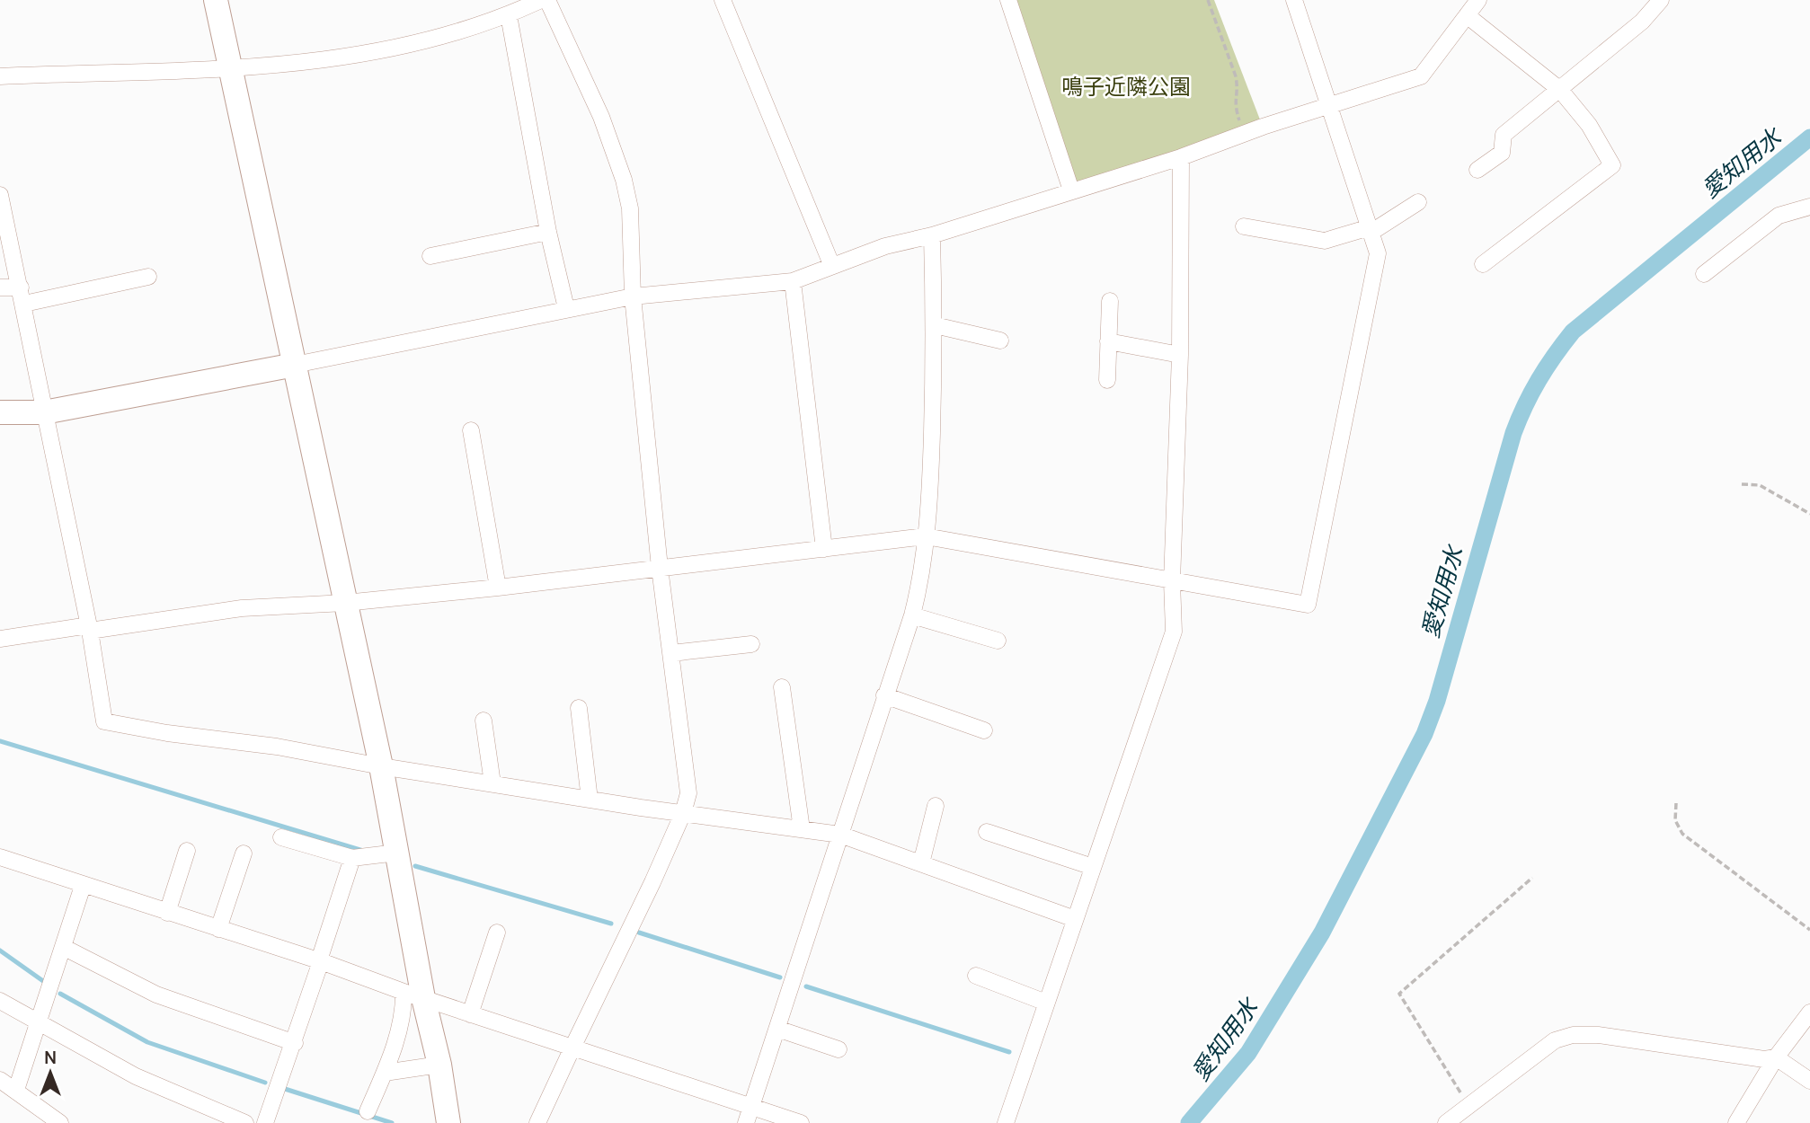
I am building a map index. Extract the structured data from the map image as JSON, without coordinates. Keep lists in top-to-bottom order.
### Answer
{
  "water": ["愛知用水"],
  "parks": ["鳴子近隣公園"],
  "north": "top"
}
